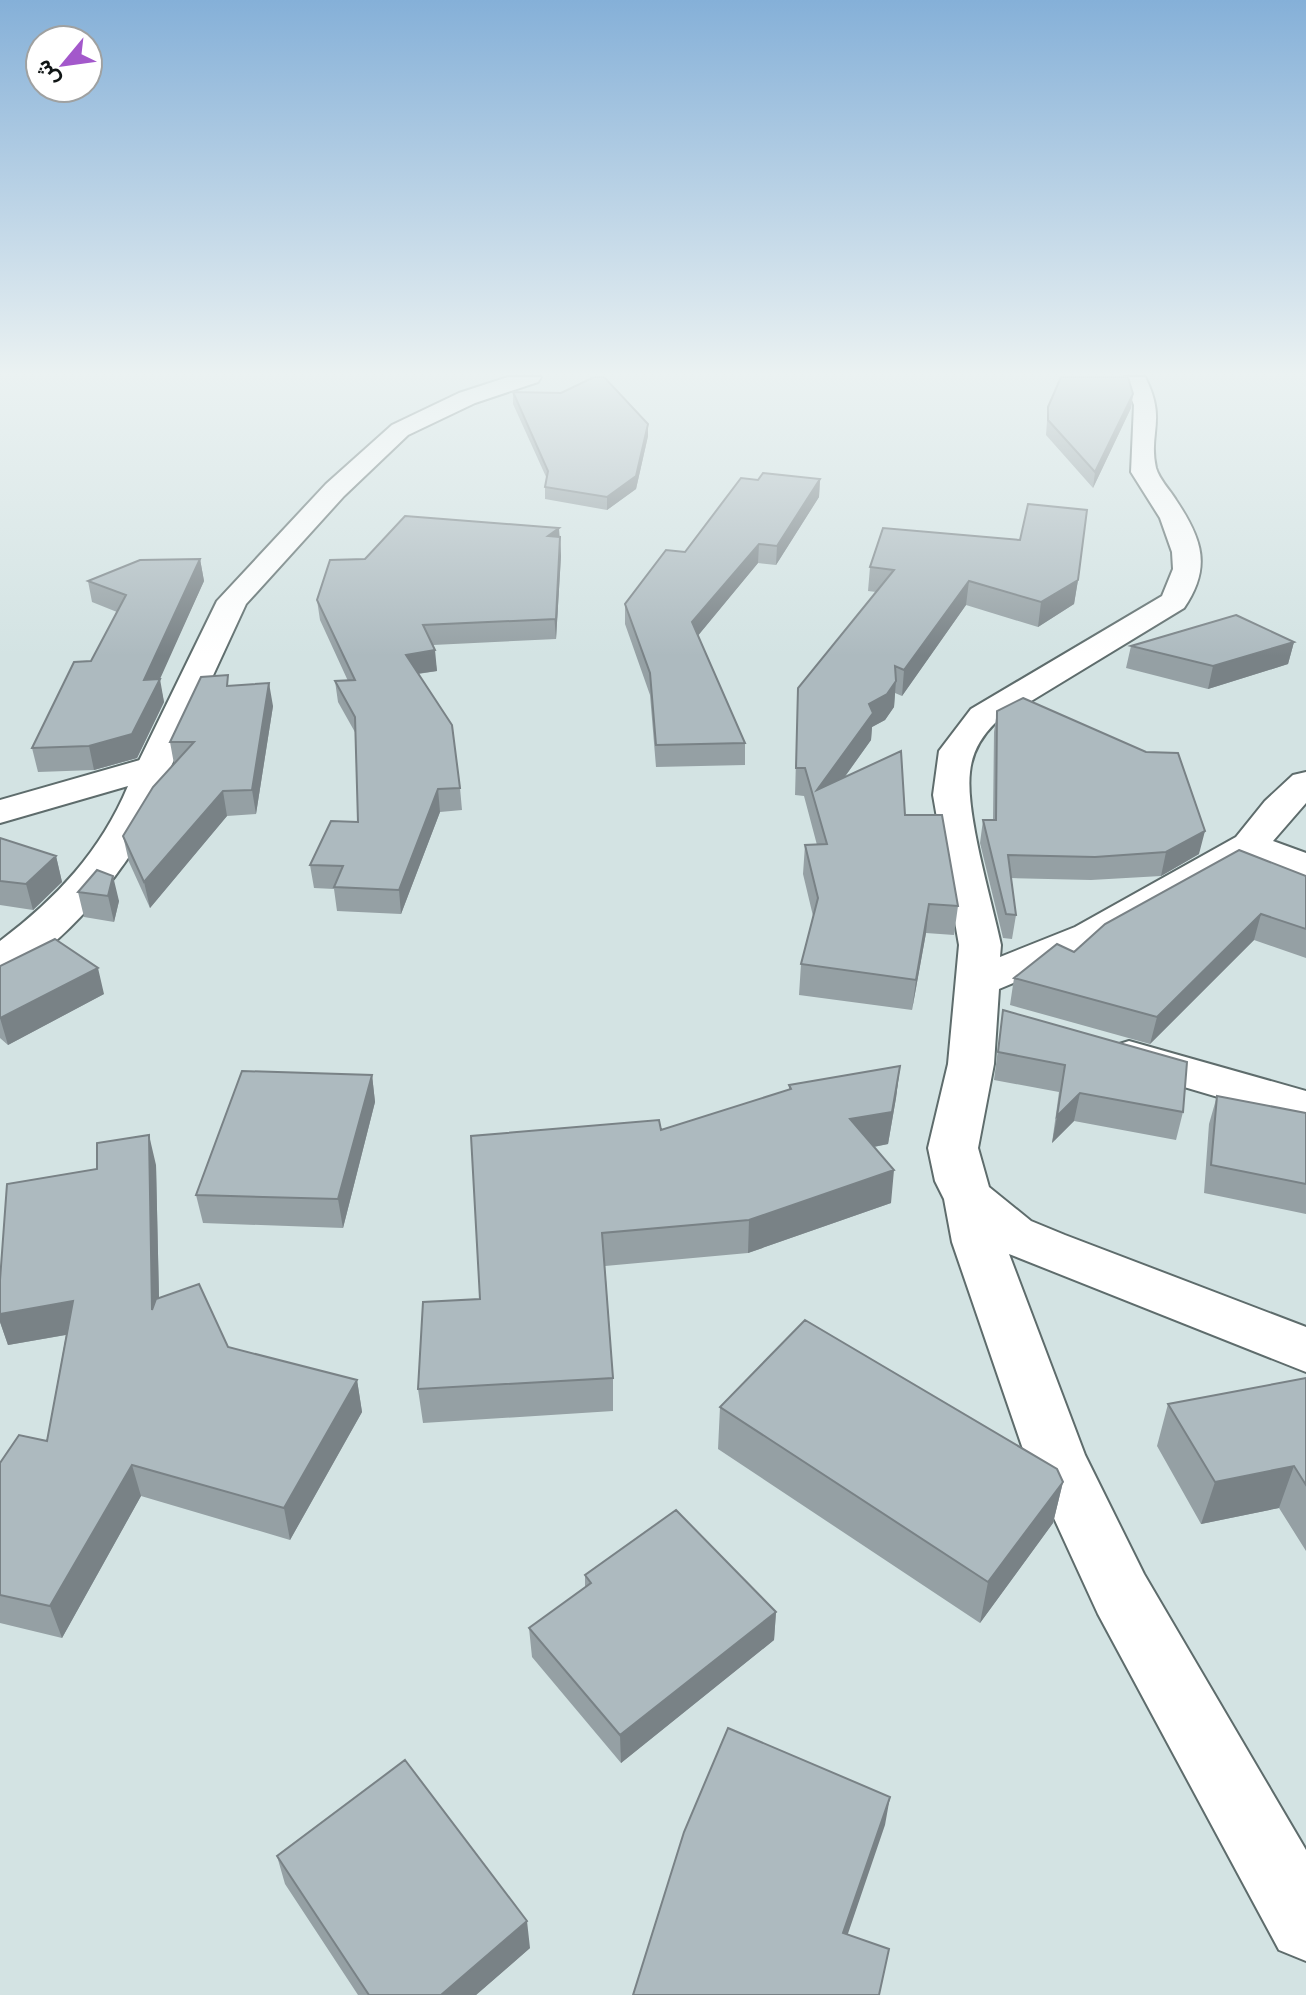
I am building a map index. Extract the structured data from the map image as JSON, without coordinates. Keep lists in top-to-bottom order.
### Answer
{
  "north": "bottom left"
}
